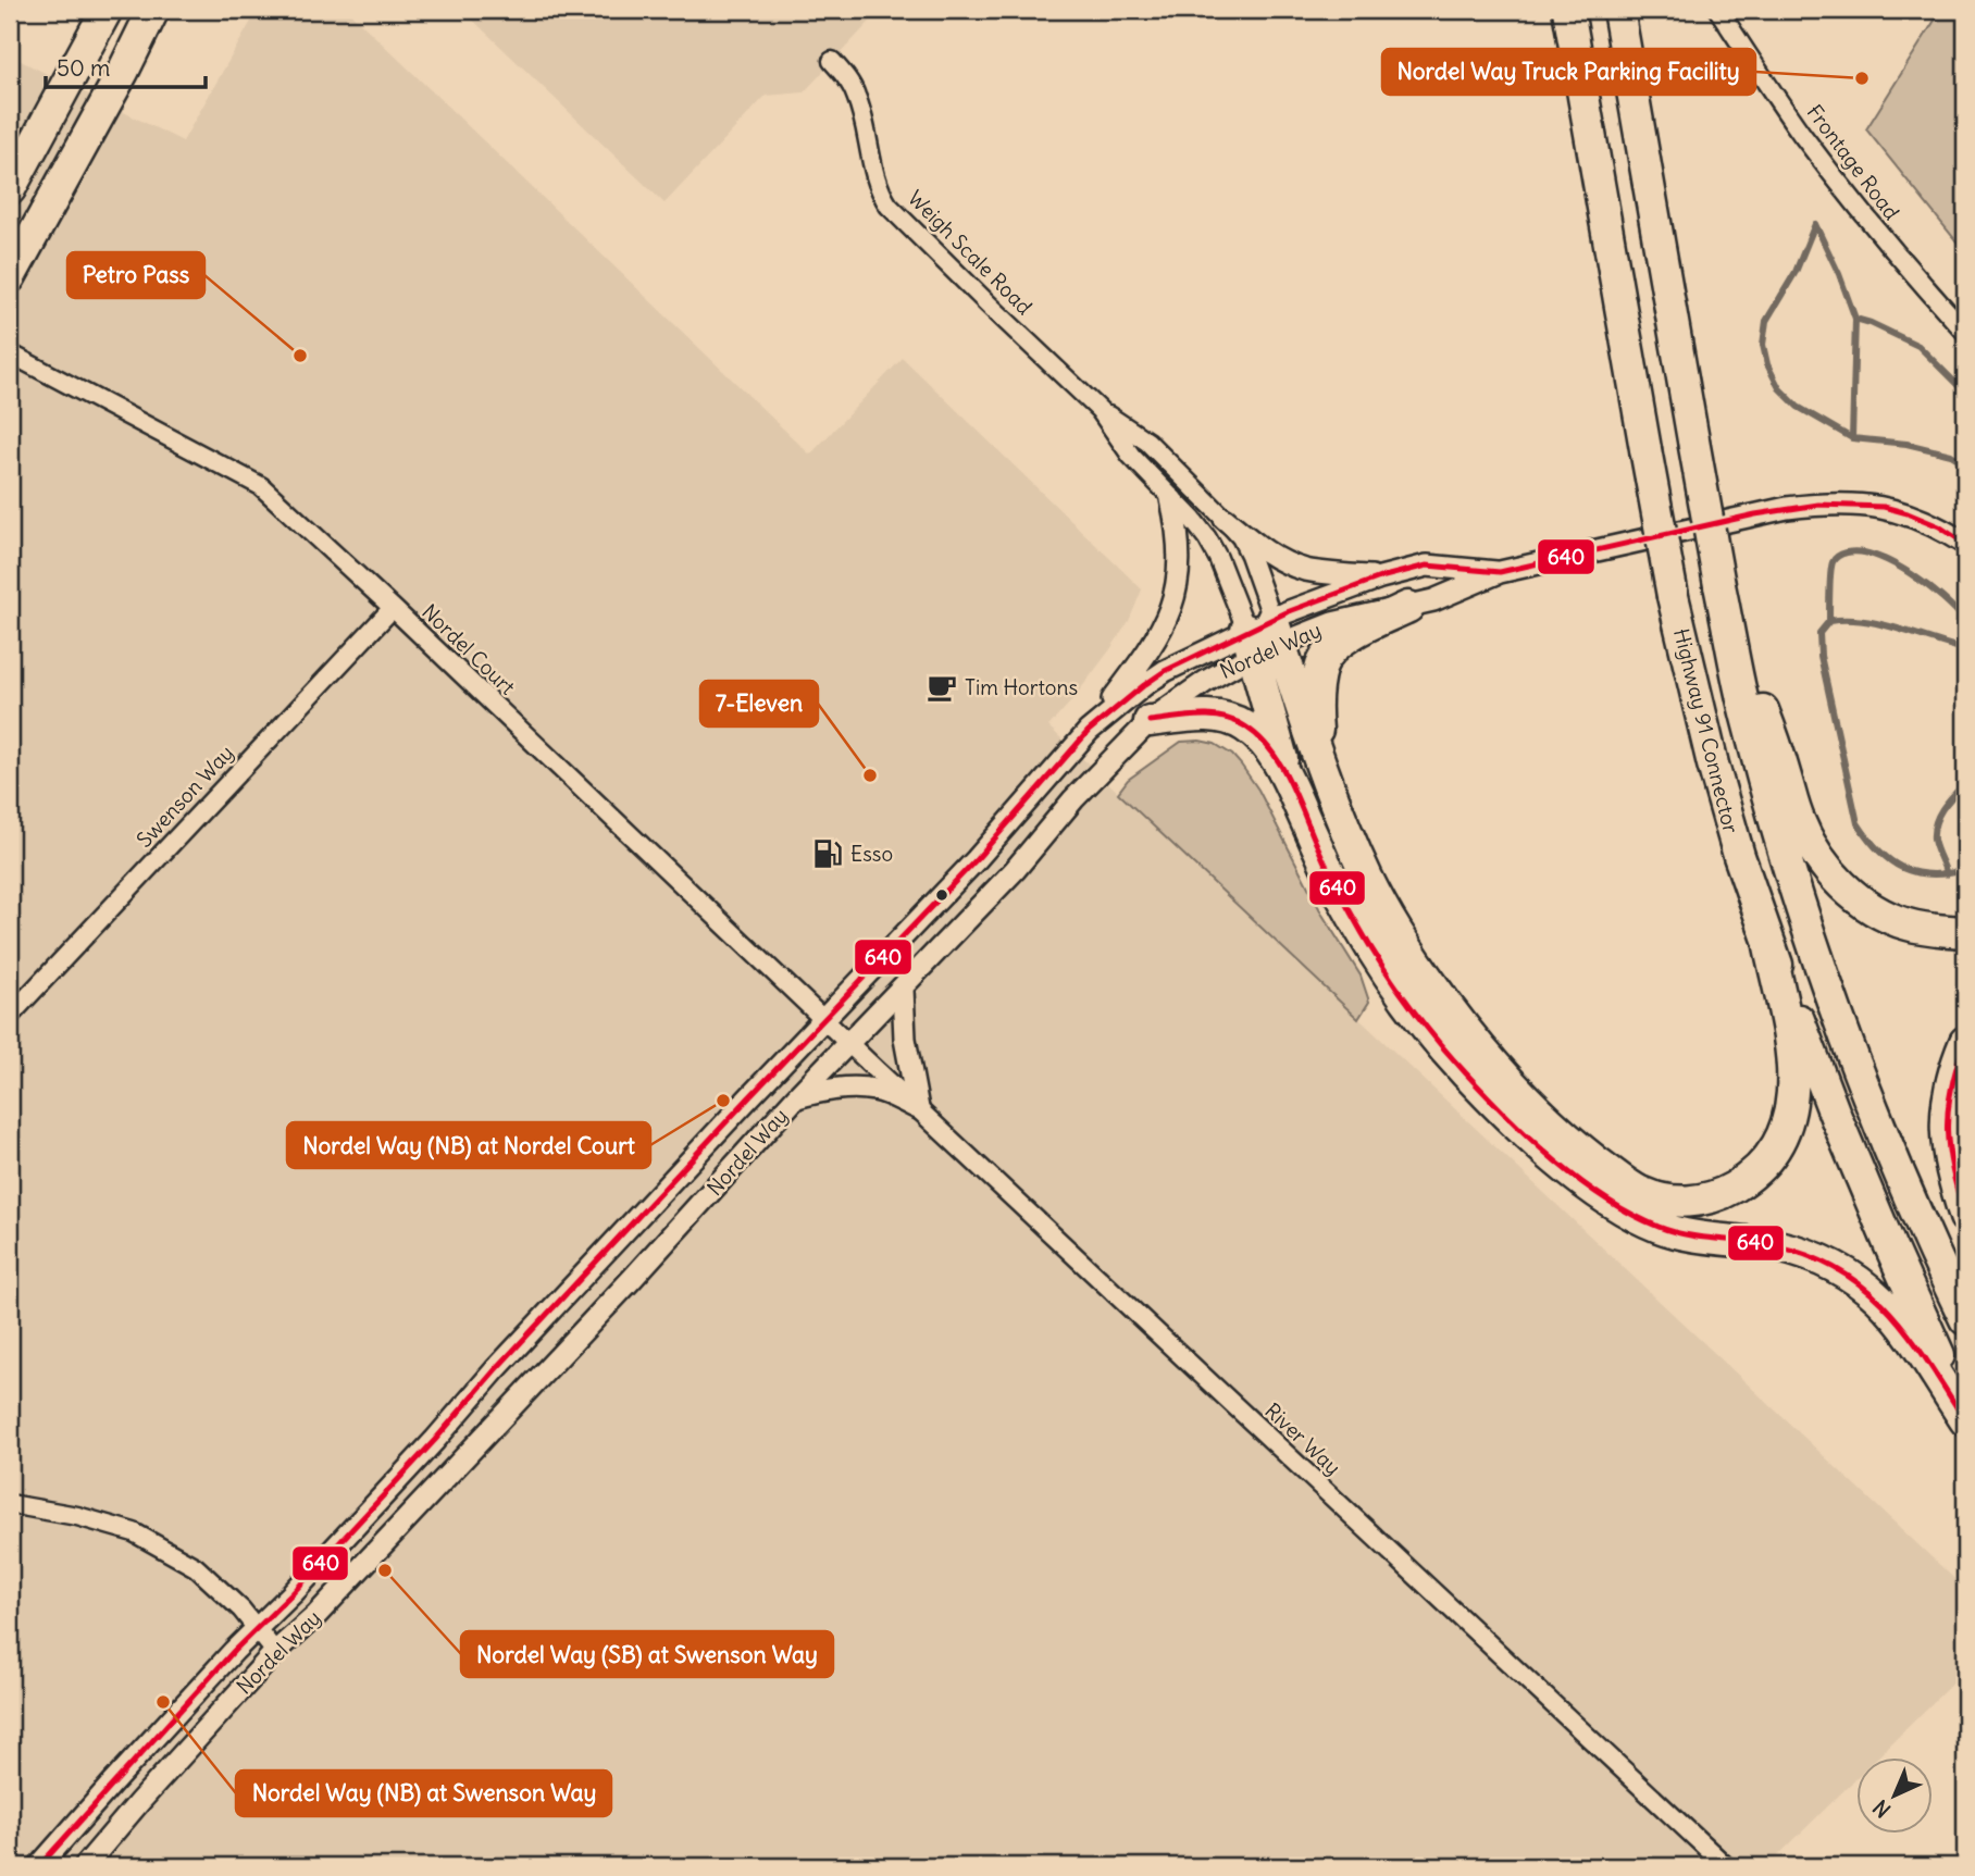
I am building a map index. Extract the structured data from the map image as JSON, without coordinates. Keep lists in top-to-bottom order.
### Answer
{
  "streets": {
    "highway": ["Highway 91 Connector"],
    "street": [
      "Frontage Road",
      "Weigh Scale Road",
      "Nordel Court",
      "Nordel Way",
      "Swenson Way",
      "River Way"
    ]
  },
  "crossings": [
    ["Weigh Scale Road", "Nordel Way"],
    ["Nordel Court", "Nordel Way"],
    ["Nordel Court", "Swenson Way"],
    ["Nordel Court", "River Way"],
    ["Nordel Way", "River Way"]
  ],
  "places": {
    "other": [
      "Nordel Way Truck Parking Facility",
      "Petro Pass",
      "7-Eleven",
      "Nordel Way (NB) at Nordel Court",
      "Nordel Way (SB) at Swenson Way",
      "Nordel Way (NB) at Swenson Way"
    ],
    "cafe": ["Tim Hortons"],
    "fuel station": ["Esso"]
  },
  "lines": ["transit line 640"],
  "scale_bar": "50 m",
  "north": "bottom left"
}
